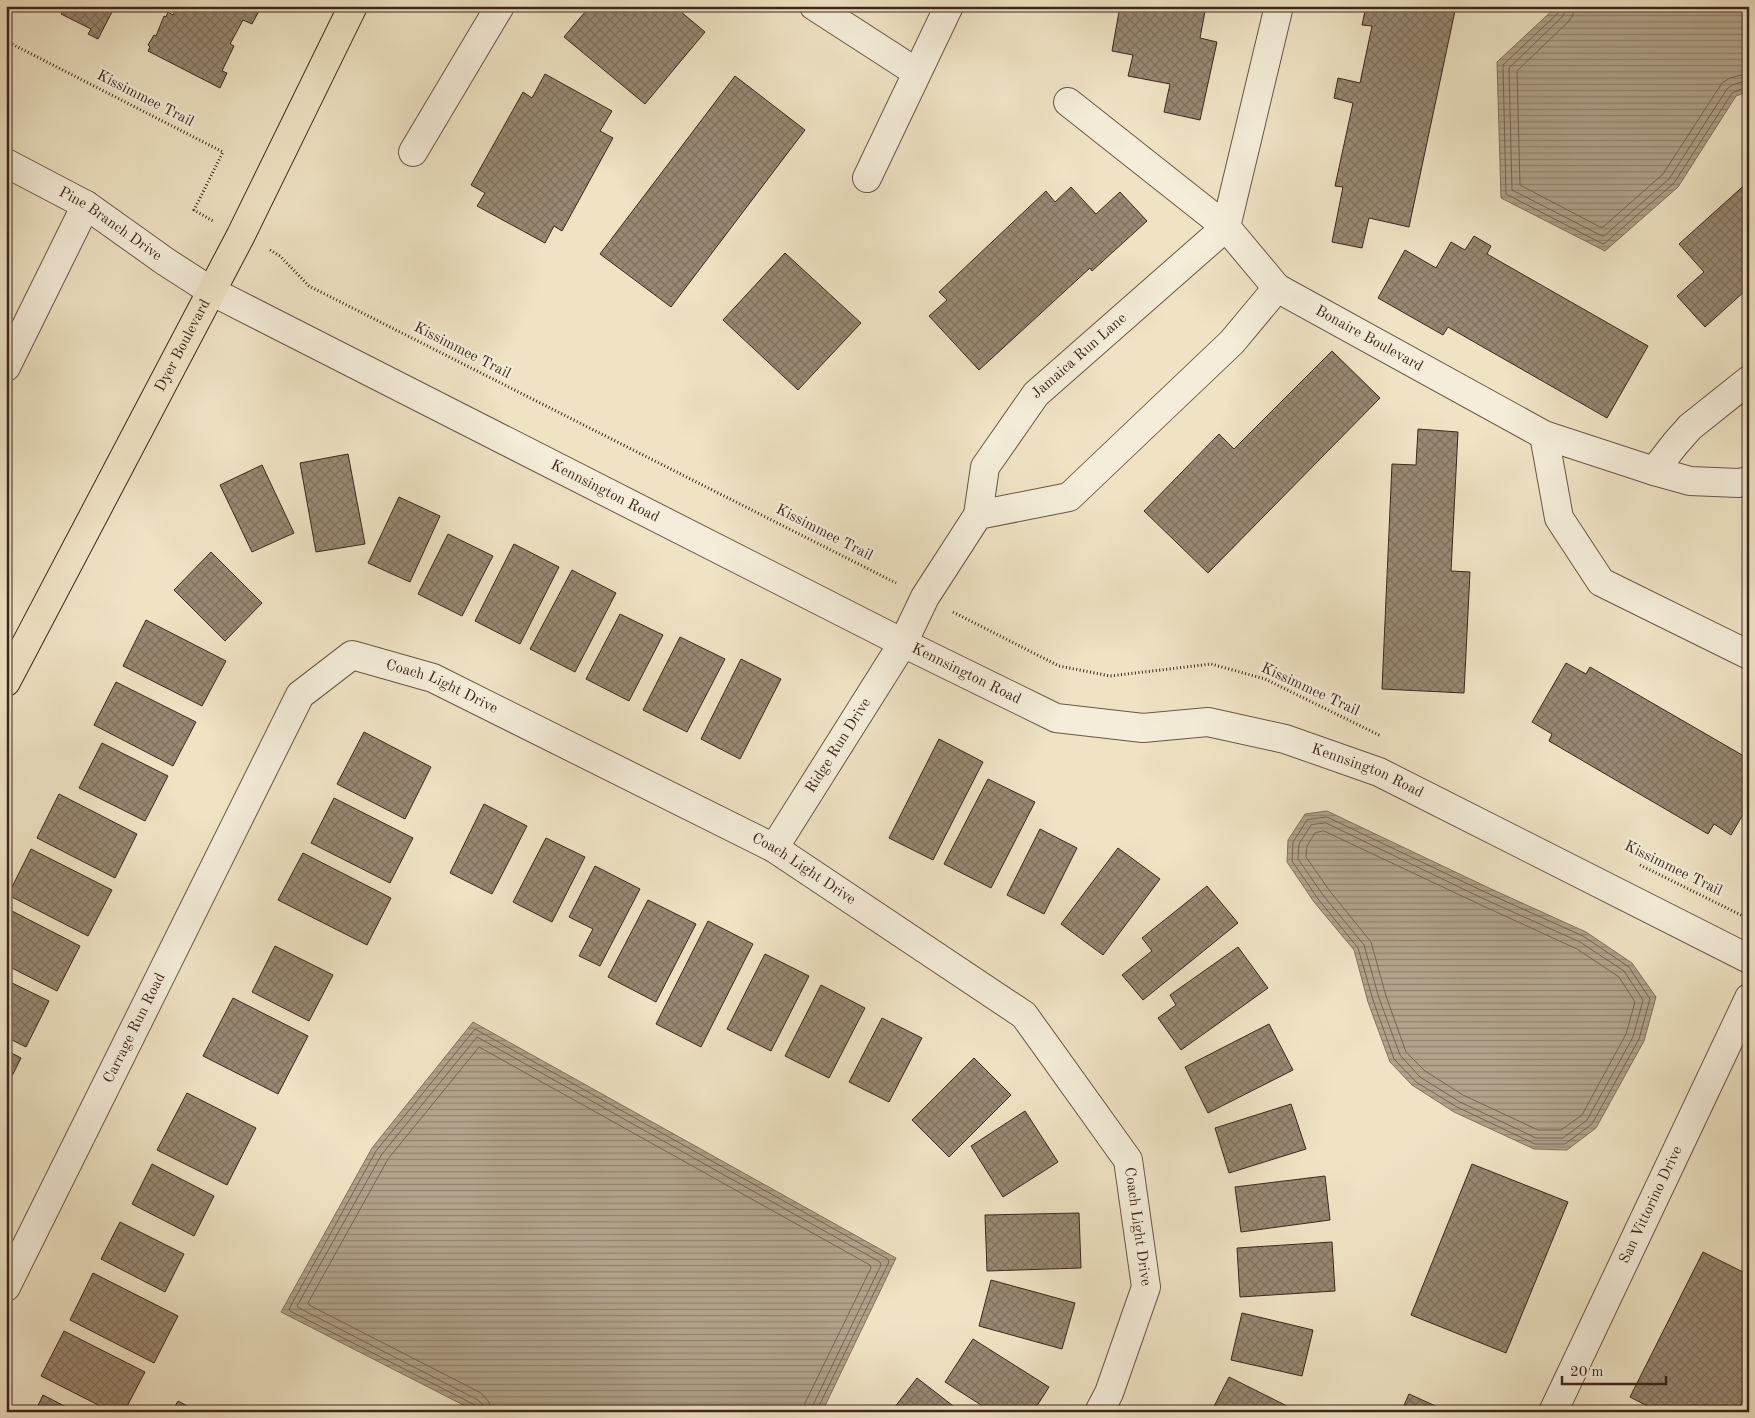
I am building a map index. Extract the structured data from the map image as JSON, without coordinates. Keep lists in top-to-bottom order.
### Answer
{
  "streets": {
    "main road": ["Dyer Boulevard"],
    "street": [
      "Pine Branch Drive",
      "Bonaire Boulevard",
      "Jamaica Run Lane",
      "Kennsington Road",
      "Coach Light Drive",
      "Ridge Run Drive",
      "Carrage Run Road",
      "San Vittorino Drive"
    ],
    "path": ["Kissimmee Trail"]
  },
  "crossings": [
    ["Kissimmee Trail", "Dyer Boulevard"],
    ["Kissimmee Trail", "Jamaica Run Lane"],
    ["Pine Branch Drive", "Dyer Boulevard"],
    ["Pine Branch Drive", "Kennsington Road"],
    ["Bonaire Boulevard", "Jamaica Run Lane"],
    ["Dyer Boulevard", "Kennsington Road"],
    ["Jamaica Run Lane", "Kennsington Road"],
    ["Jamaica Run Lane", "Ridge Run Drive"],
    ["Kennsington Road", "Ridge Run Drive"],
    ["Coach Light Drive", "Ridge Run Drive"],
    ["Coach Light Drive", "Carrage Run Road"]
  ],
  "scale_bar": "20 m"
}
